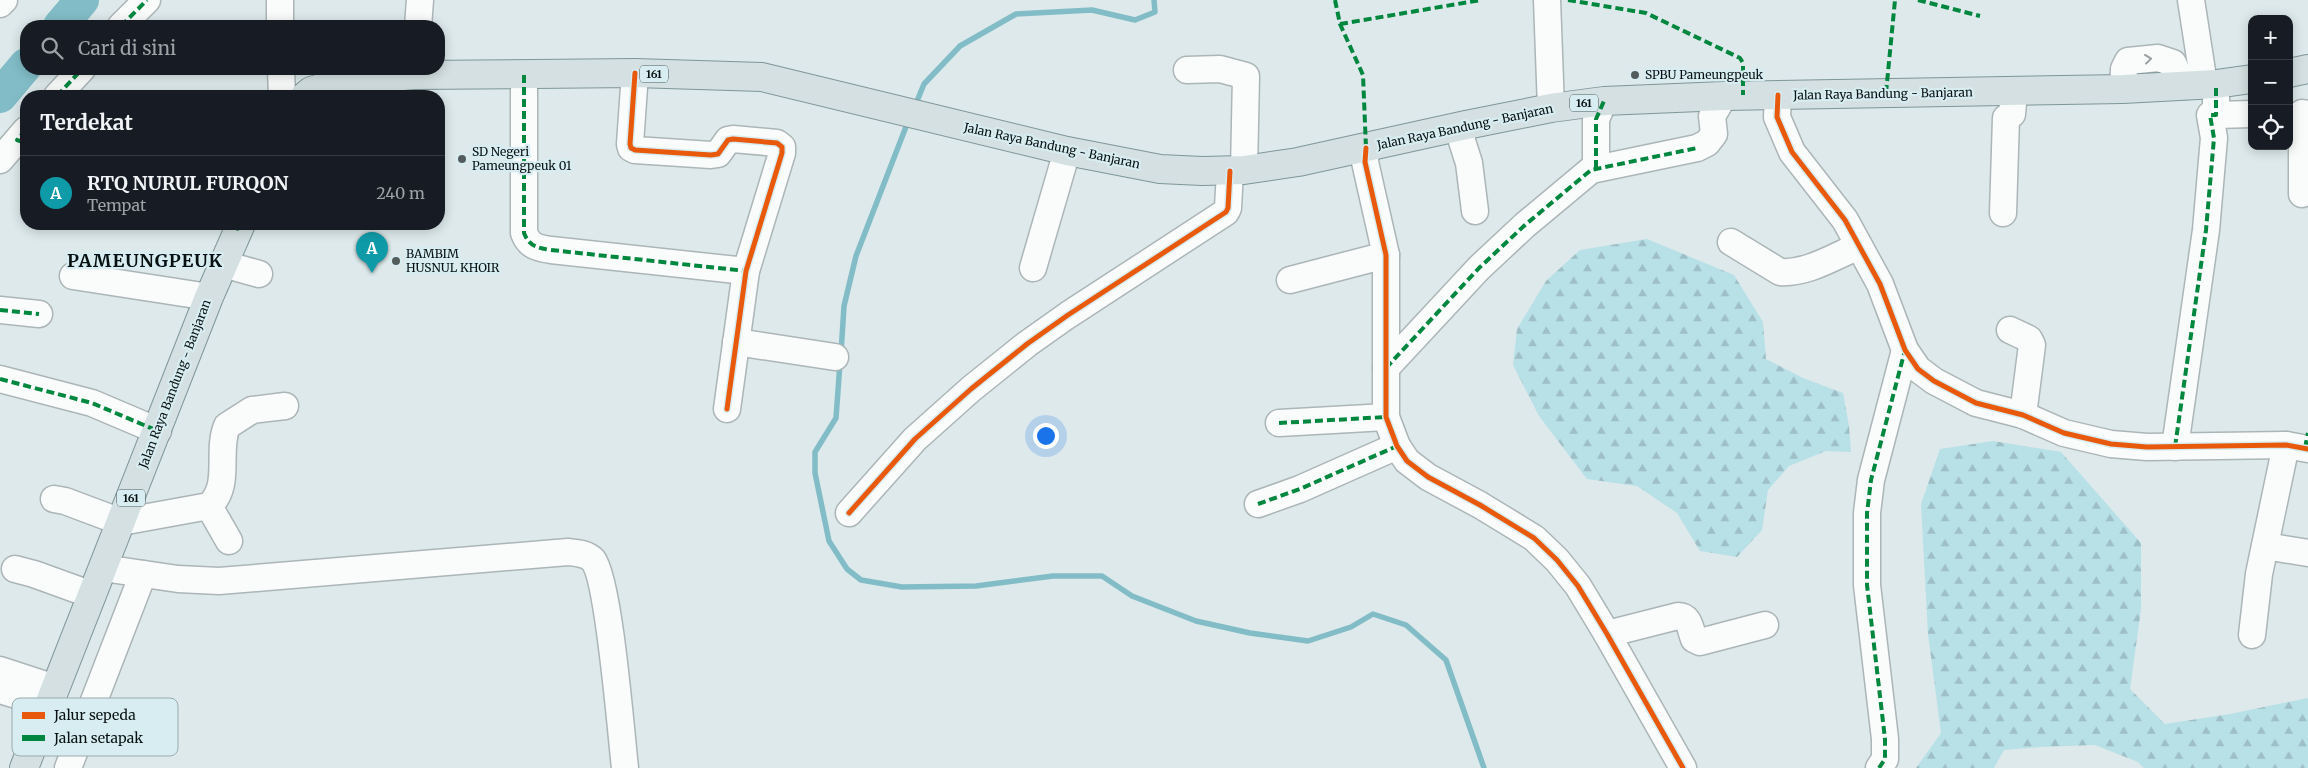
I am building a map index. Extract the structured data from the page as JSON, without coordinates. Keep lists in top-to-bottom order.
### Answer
{
  "streets": {
    "main road": ["161", "Jalan Raya Bandung - Banjaran"]
  },
  "districts": ["PAMEUNGPEUK"],
  "places": ["SPBU Pameungpeuk", "SD Negeri Pameungpeuk 01", "BAMBIM HUSNUL KHOIR"],
  "legend": ["Jalur sepeda", "Jalan setapak"],
  "page": {
    "map_buttons": ["+", "−"],
    "search": "Cari di sini",
    "heading": "Terdekat",
    "list": [
      {
        "mark": "A",
        "name": "RTQ NURUL FURQON",
        "note": "Tempat",
        "value": "240 m"
      }
    ],
    "pins": "A"
  }
}
